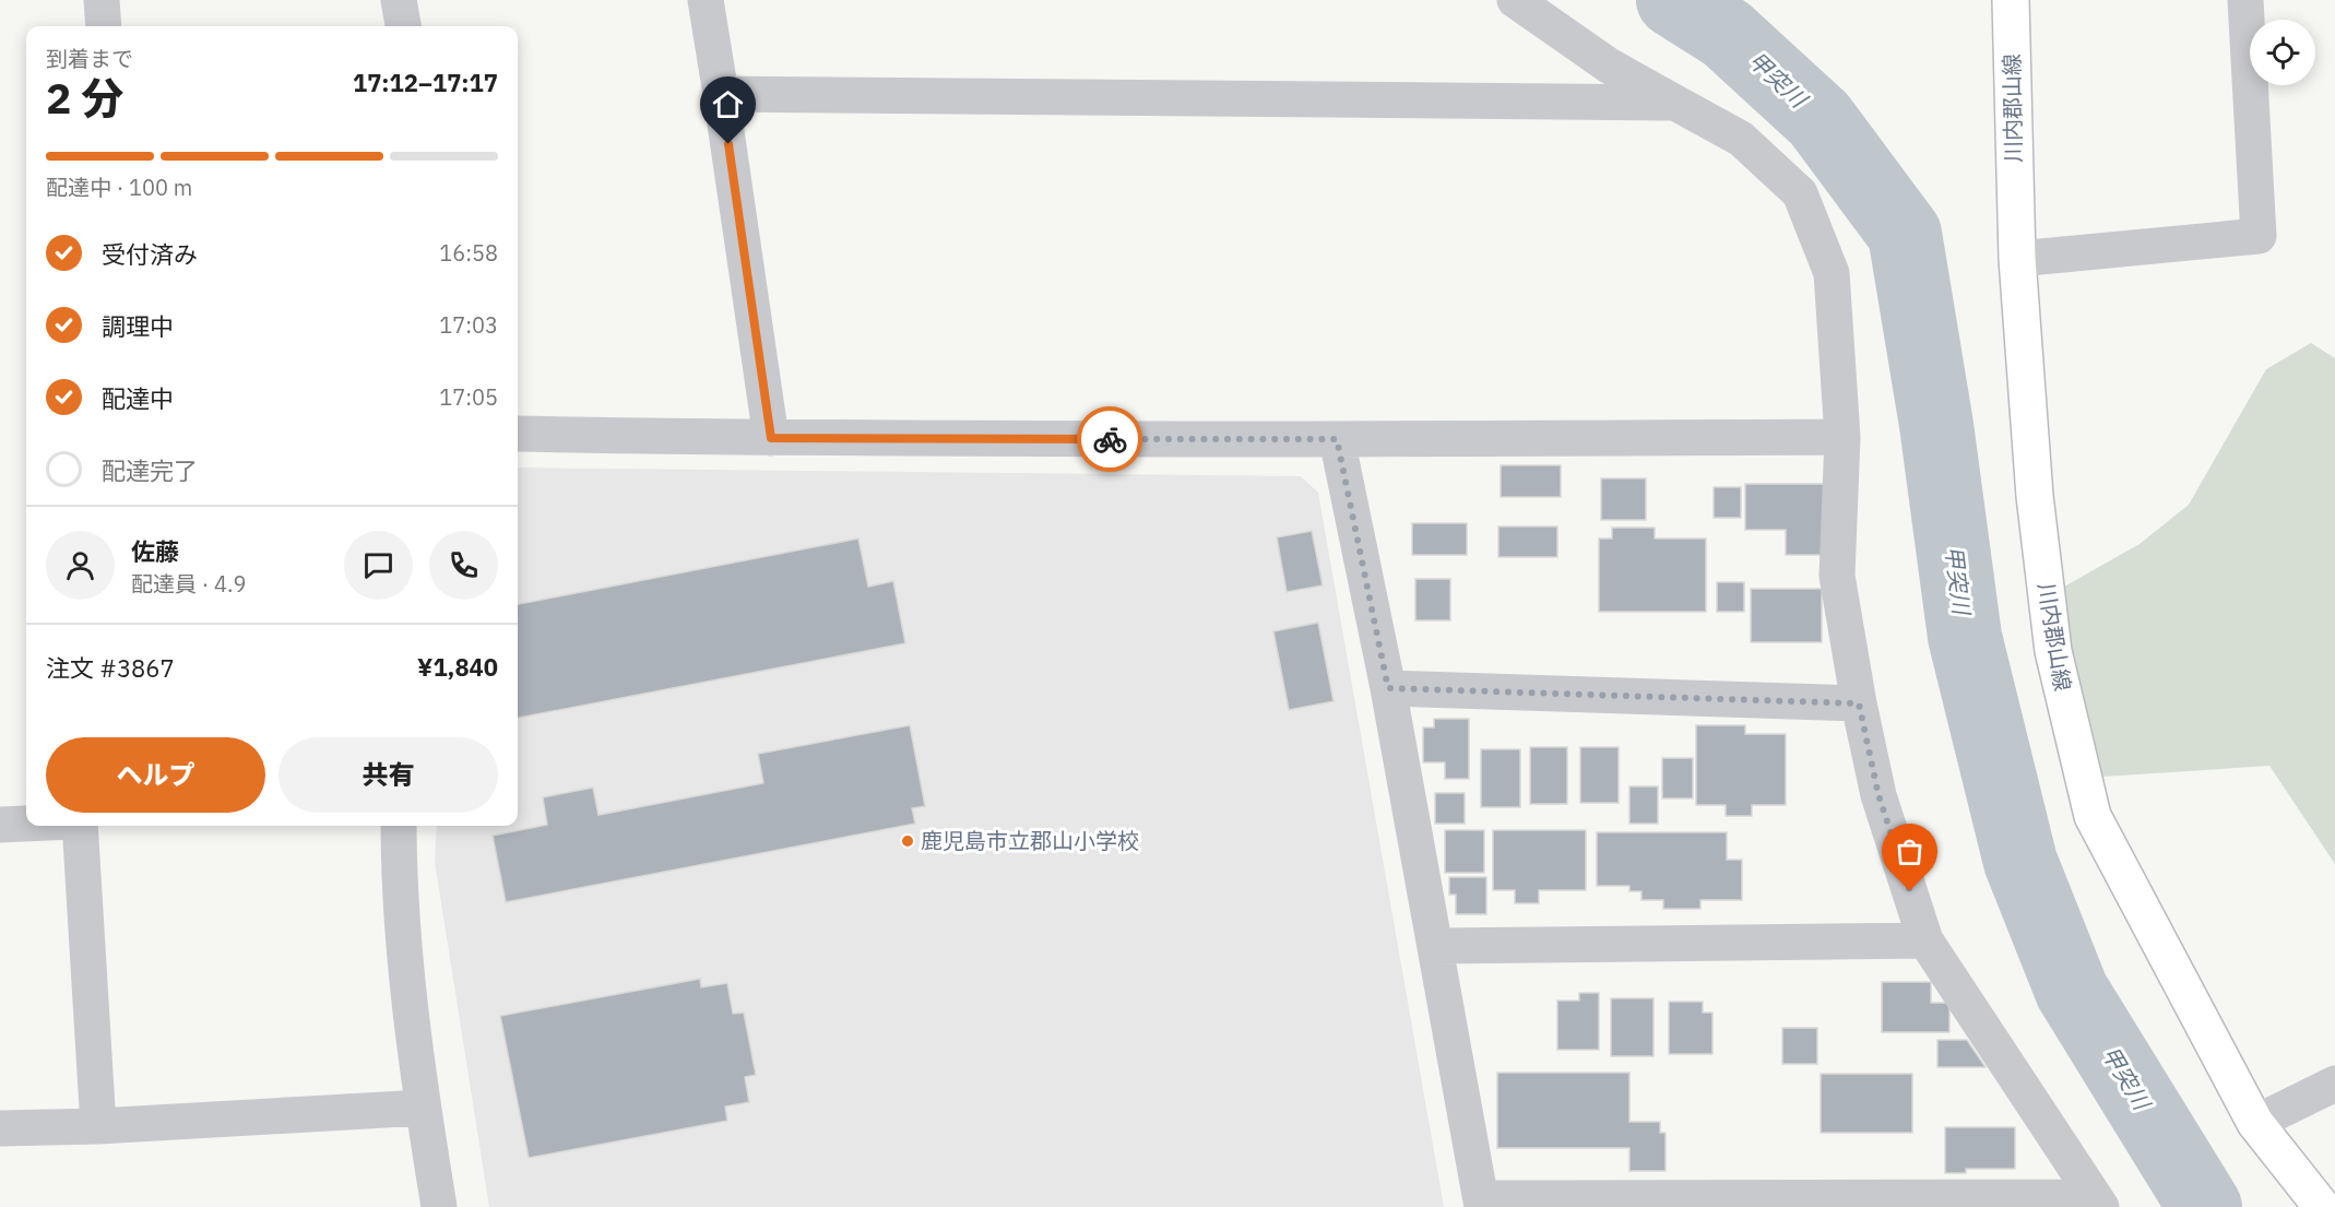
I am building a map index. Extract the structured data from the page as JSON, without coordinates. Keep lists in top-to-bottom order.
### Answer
{
  "streets": {
    "main road": ["川内郡山線"]
  },
  "water": ["甲突川"],
  "places": ["鹿児島市立郡山小学校"],
  "page": {
    "heading": ["2 分", "到着まで", "17:12–17:17"],
    "panel": [
      "佐藤",
      "配達員 · 4.9",
      "注文 #3867",
      "¥1,840"
    ],
    "bar": "配達中 · 100 m",
    "list": [
      ["受付済み", "16:58"],
      ["調理中", "17:03"],
      ["配達中", "17:05"],
      "配達完了"
    ],
    "buttons": ["ヘルプ", "共有"]
  }
}
